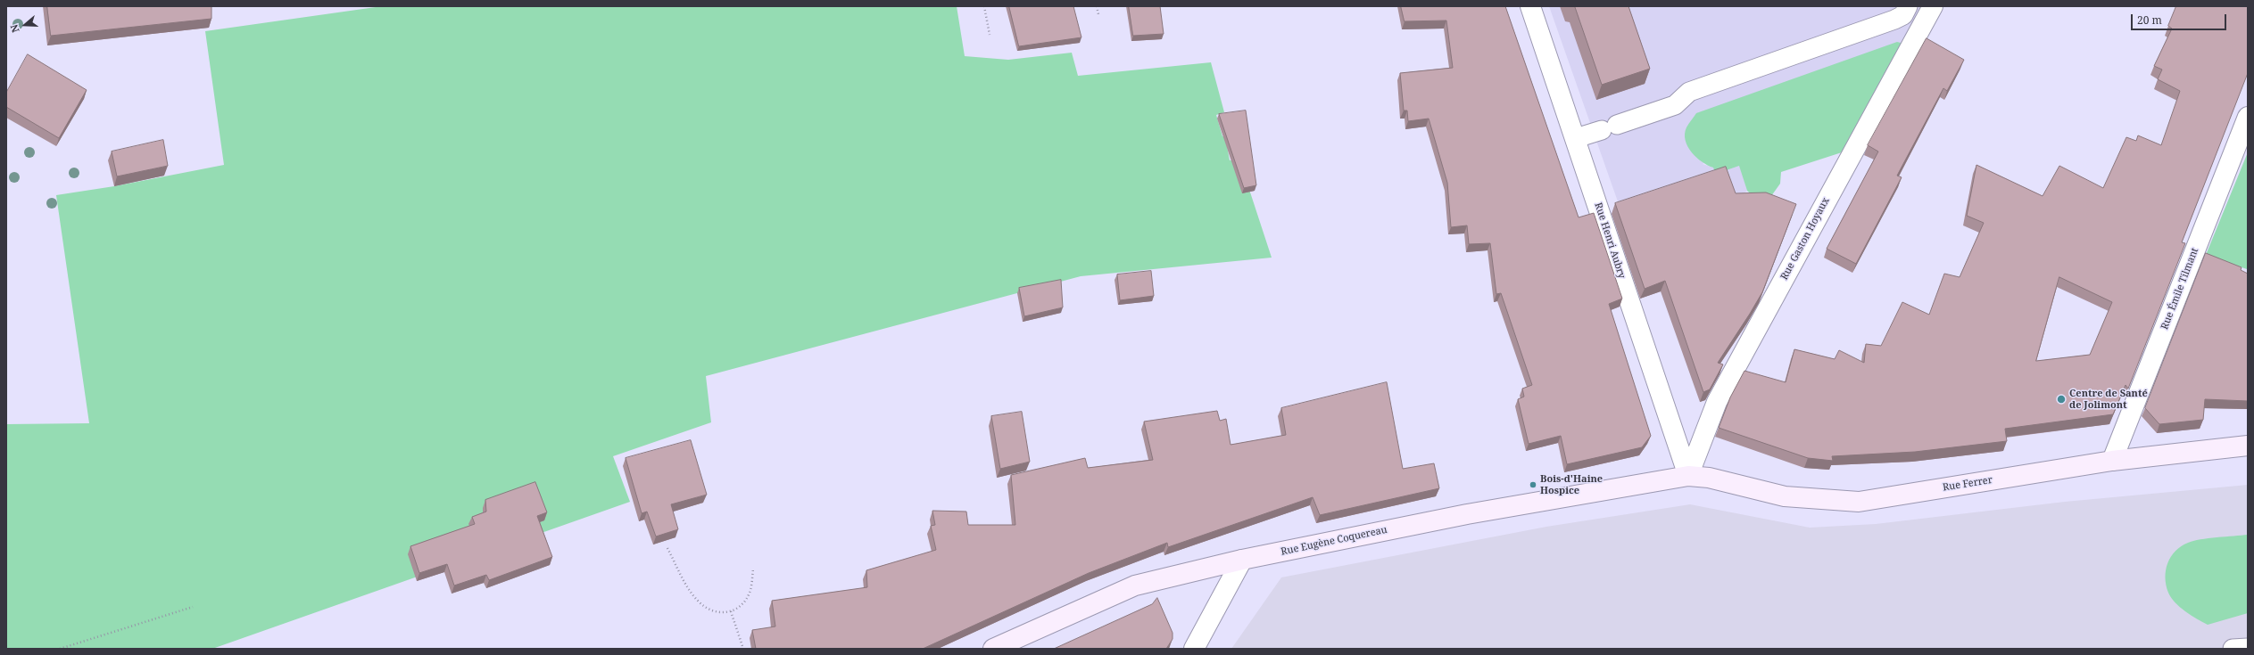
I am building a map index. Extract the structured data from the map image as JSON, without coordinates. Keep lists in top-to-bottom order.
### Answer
{
  "streets": {
    "street": [
      "Rue Gaston Hoyaux",
      "Rue Henri Aubry",
      "Rue Émile Tilmant",
      "Rue Ferrer",
      "Rue Eugène Coquereau"
    ]
  },
  "crossings": [
    ["Rue Gaston Hoyaux", "Rue Henri Aubry"],
    ["Rue Gaston Hoyaux", "Rue Ferrer"],
    ["Rue Gaston Hoyaux", "Rue Eugène Coquereau"],
    ["Rue Henri Aubry", "Rue Ferrer"],
    ["Rue Henri Aubry", "Rue Eugène Coquereau"],
    ["Rue Émile Tilmant", "Rue Ferrer"],
    ["Rue Ferrer", "Rue Eugène Coquereau"]
  ],
  "places": ["Centre de Santé de Jolimont", "Bois-d'Haine Hospice"],
  "scale_bar": "20 m",
  "north": "left"
}
